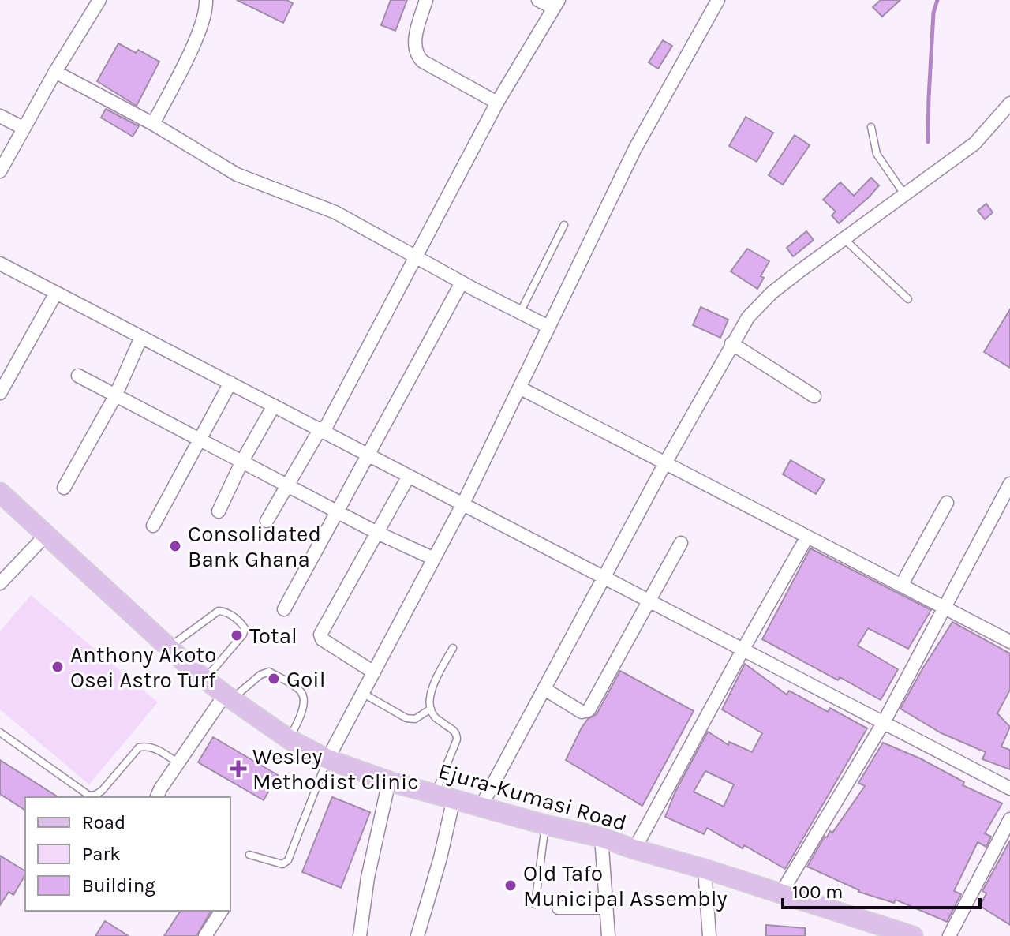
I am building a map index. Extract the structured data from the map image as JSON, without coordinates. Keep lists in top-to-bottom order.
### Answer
{
  "streets": {
    "main road": ["Ejura-Kumasi Road"]
  },
  "places": {
    "other": [
      "Consolidated Bank Ghana",
      "Total",
      "Anthony Akoto Osei Astro Turf",
      "Goil",
      "Old Tafo Municipal Assembly"
    ],
    "health": ["Wesley Methodist Clinic"]
  },
  "legend": ["Road", "Park", "Building"],
  "scale_bar": "100 m"
}
